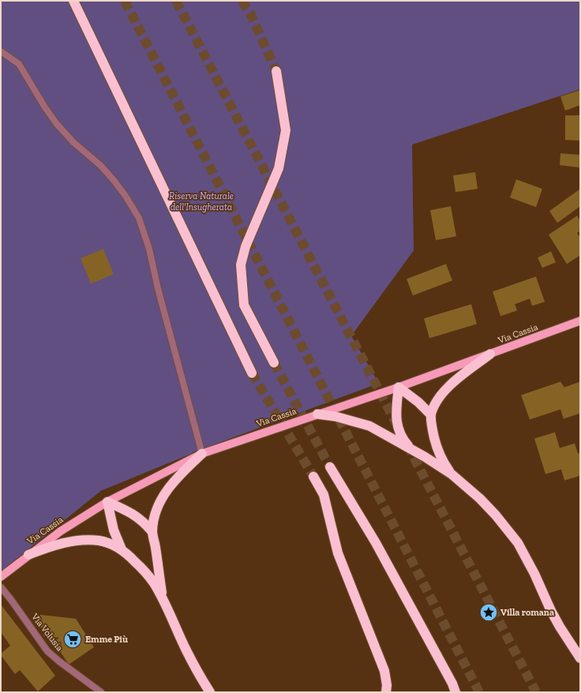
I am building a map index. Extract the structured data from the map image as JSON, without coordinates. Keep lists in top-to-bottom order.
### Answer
{
  "streets": {
    "main road": ["Via Cassia"],
    "street": ["Via Volusia"]
  },
  "parks": ["Riserva Naturale dell'Insugherata"],
  "places": {
    "place": ["Villa romana"],
    "supermarket": ["Emme Più"]
  }
}
